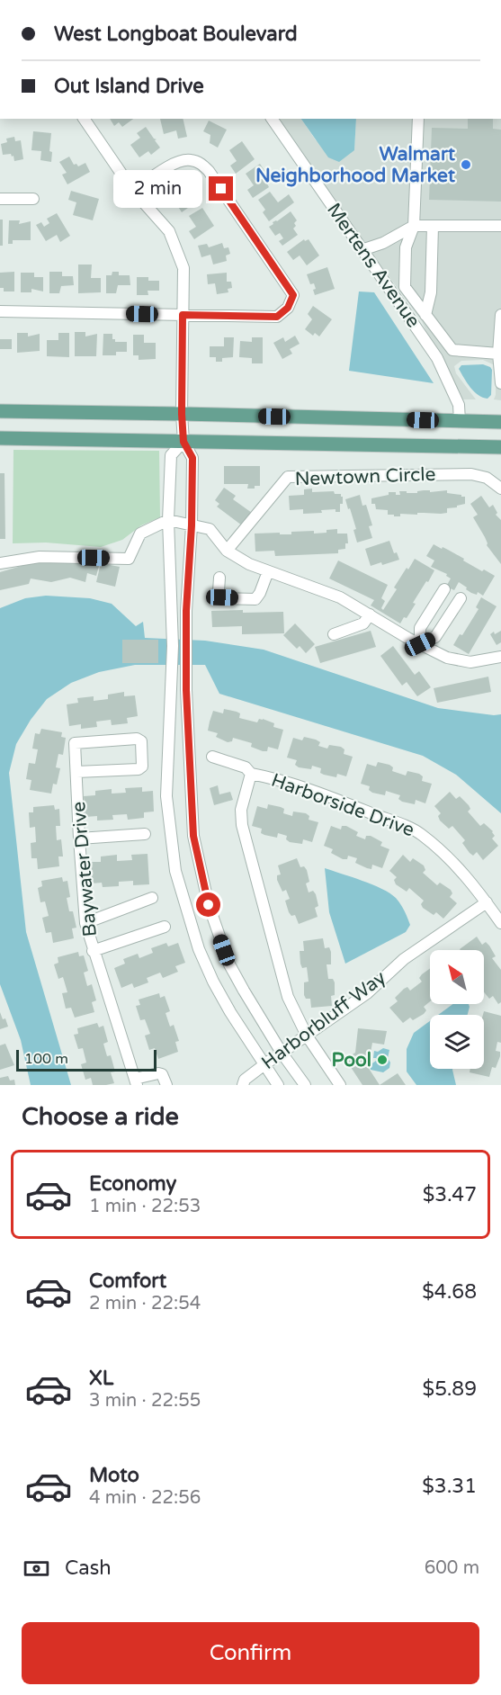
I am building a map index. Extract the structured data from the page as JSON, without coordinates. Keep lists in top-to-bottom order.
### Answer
{
  "streets": {
    "street": [
      "Mertens Avenue",
      "Newtown Circle",
      "Harborside Drive",
      "Baywater Drive",
      "Harborbluff Way"
    ]
  },
  "crossings": [
    ["Harborside Drive", "Harborbluff Way"]
  ],
  "places": ["Walmart Neighborhood Market", "Pool"],
  "scale_bar": "100 m",
  "north": "top left",
  "page": {
    "banner": ["West Longboat Boulevard", "Out Island Drive"],
    "bubble": "2 min",
    "scale": "100 m",
    "heading": "Choose a ride",
    "list": [
      {
        "name": "Economy",
        "note": "1 min · 22:53",
        "value": "$3.47"
      },
      {
        "name": "Comfort",
        "note": "2 min · 22:54",
        "value": "$4.68"
      },
      {
        "name": "XL",
        "note": "3 min · 22:55",
        "value": "$5.89"
      },
      {
        "name": "Moto",
        "note": "4 min · 22:56",
        "value": "$3.31"
      }
    ],
    "pay": ["Cash", "600 m"],
    "buttons": "Confirm"
  }
}
